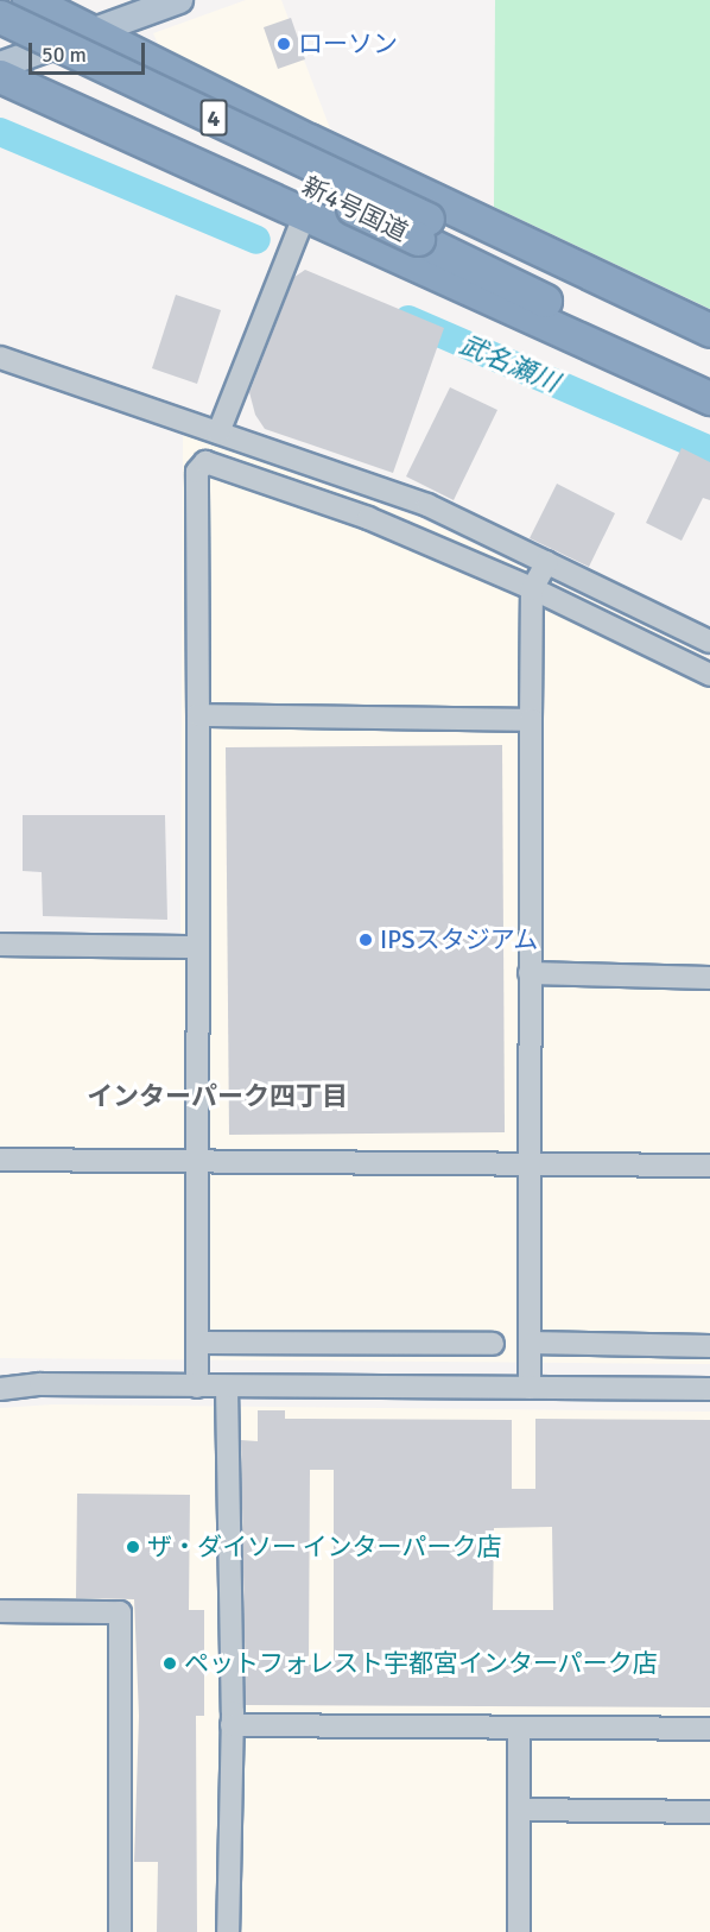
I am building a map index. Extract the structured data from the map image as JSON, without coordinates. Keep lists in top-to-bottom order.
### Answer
{
  "streets": {
    "highway": ["4", "新4号国道"]
  },
  "districts": ["インターパーク四丁目"],
  "water": ["武名瀬川"],
  "places": [
    "ローソン",
    "IPSスタジアム",
    "ザ・ダイソー インターパーク店",
    "ペットフォレスト宇都宮インターパーク店"
  ],
  "scale_bar": "50 m"
}
